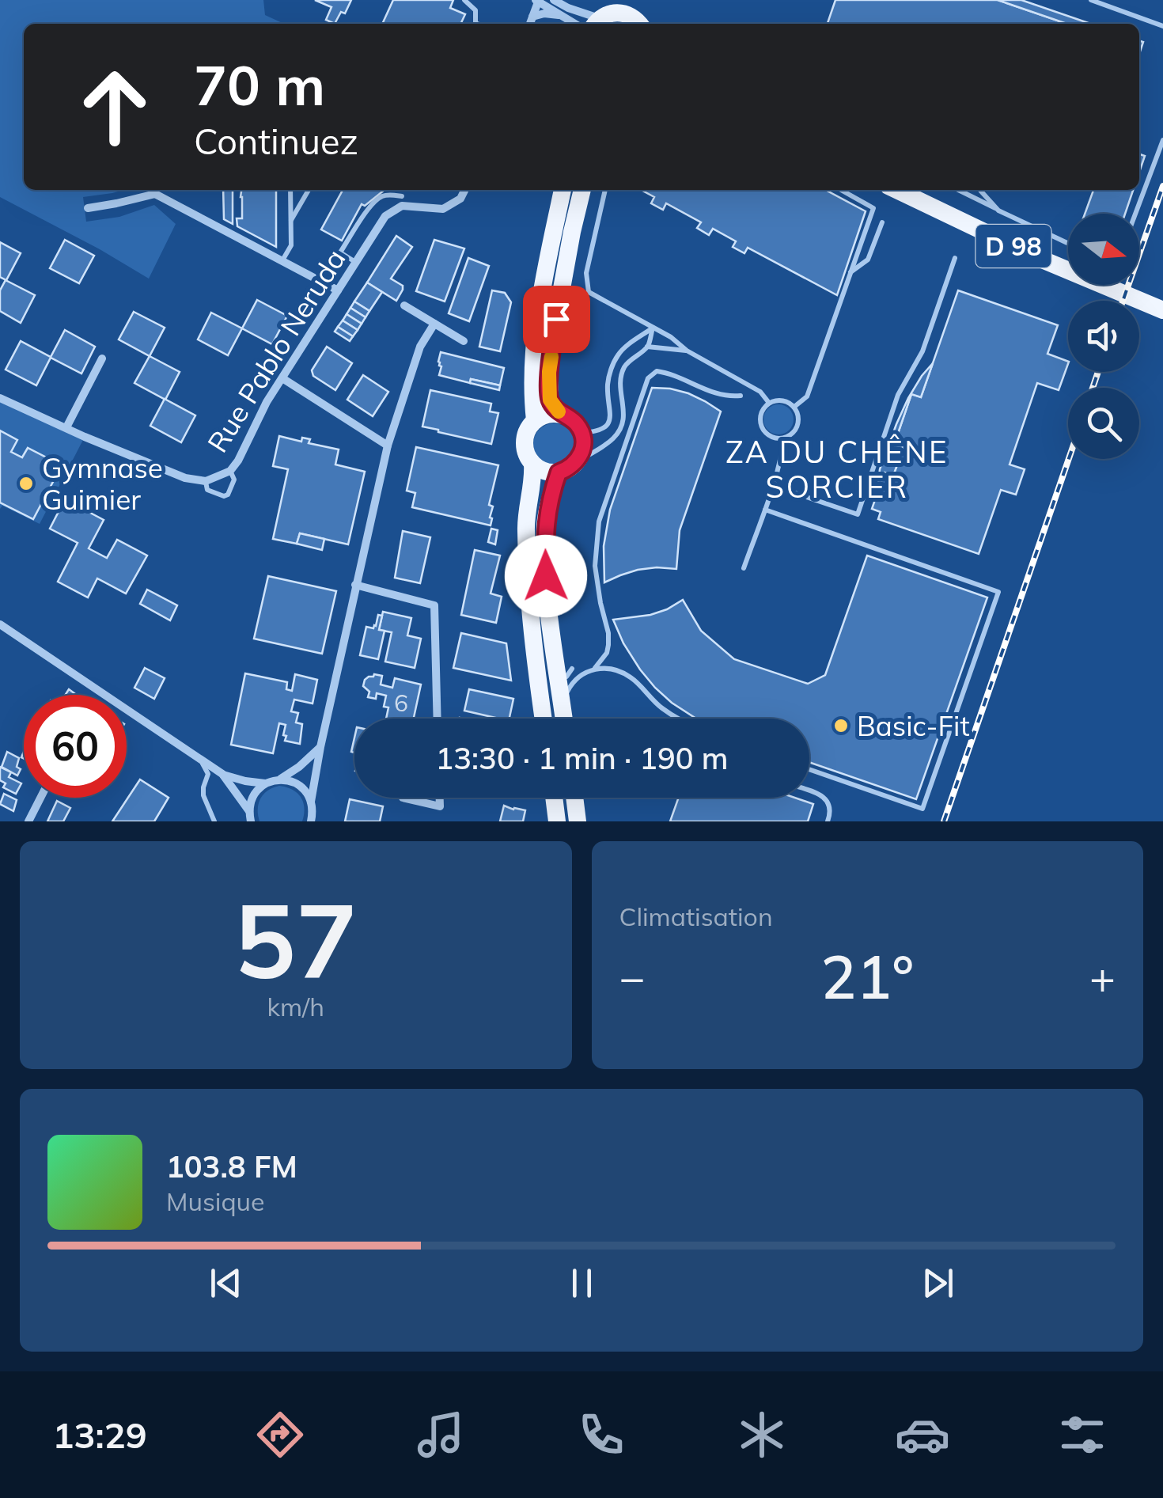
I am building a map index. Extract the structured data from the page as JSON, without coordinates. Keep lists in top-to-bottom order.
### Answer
{
  "streets": {
    "main road": ["D 98"],
    "street": ["Rue Pablo Neruda"]
  },
  "districts": ["ZA DU CHÊNE SORCIER"],
  "places": ["Gymnase Guimier", "Basic-Fit"],
  "house_numbers": ["6"],
  "north": "right",
  "page": {
    "turn": ["70 m", "Continuez"],
    "limit": "60",
    "trip": "13:30 · 1 min · 190 m",
    "tile": [
      ["57", "km/h"],
      "Climatisation"
    ],
    "heat": ["−", "21°", "+"],
    "song": ["103.8 FM", "Musique"],
    "tabs": "13:29"
  }
}
